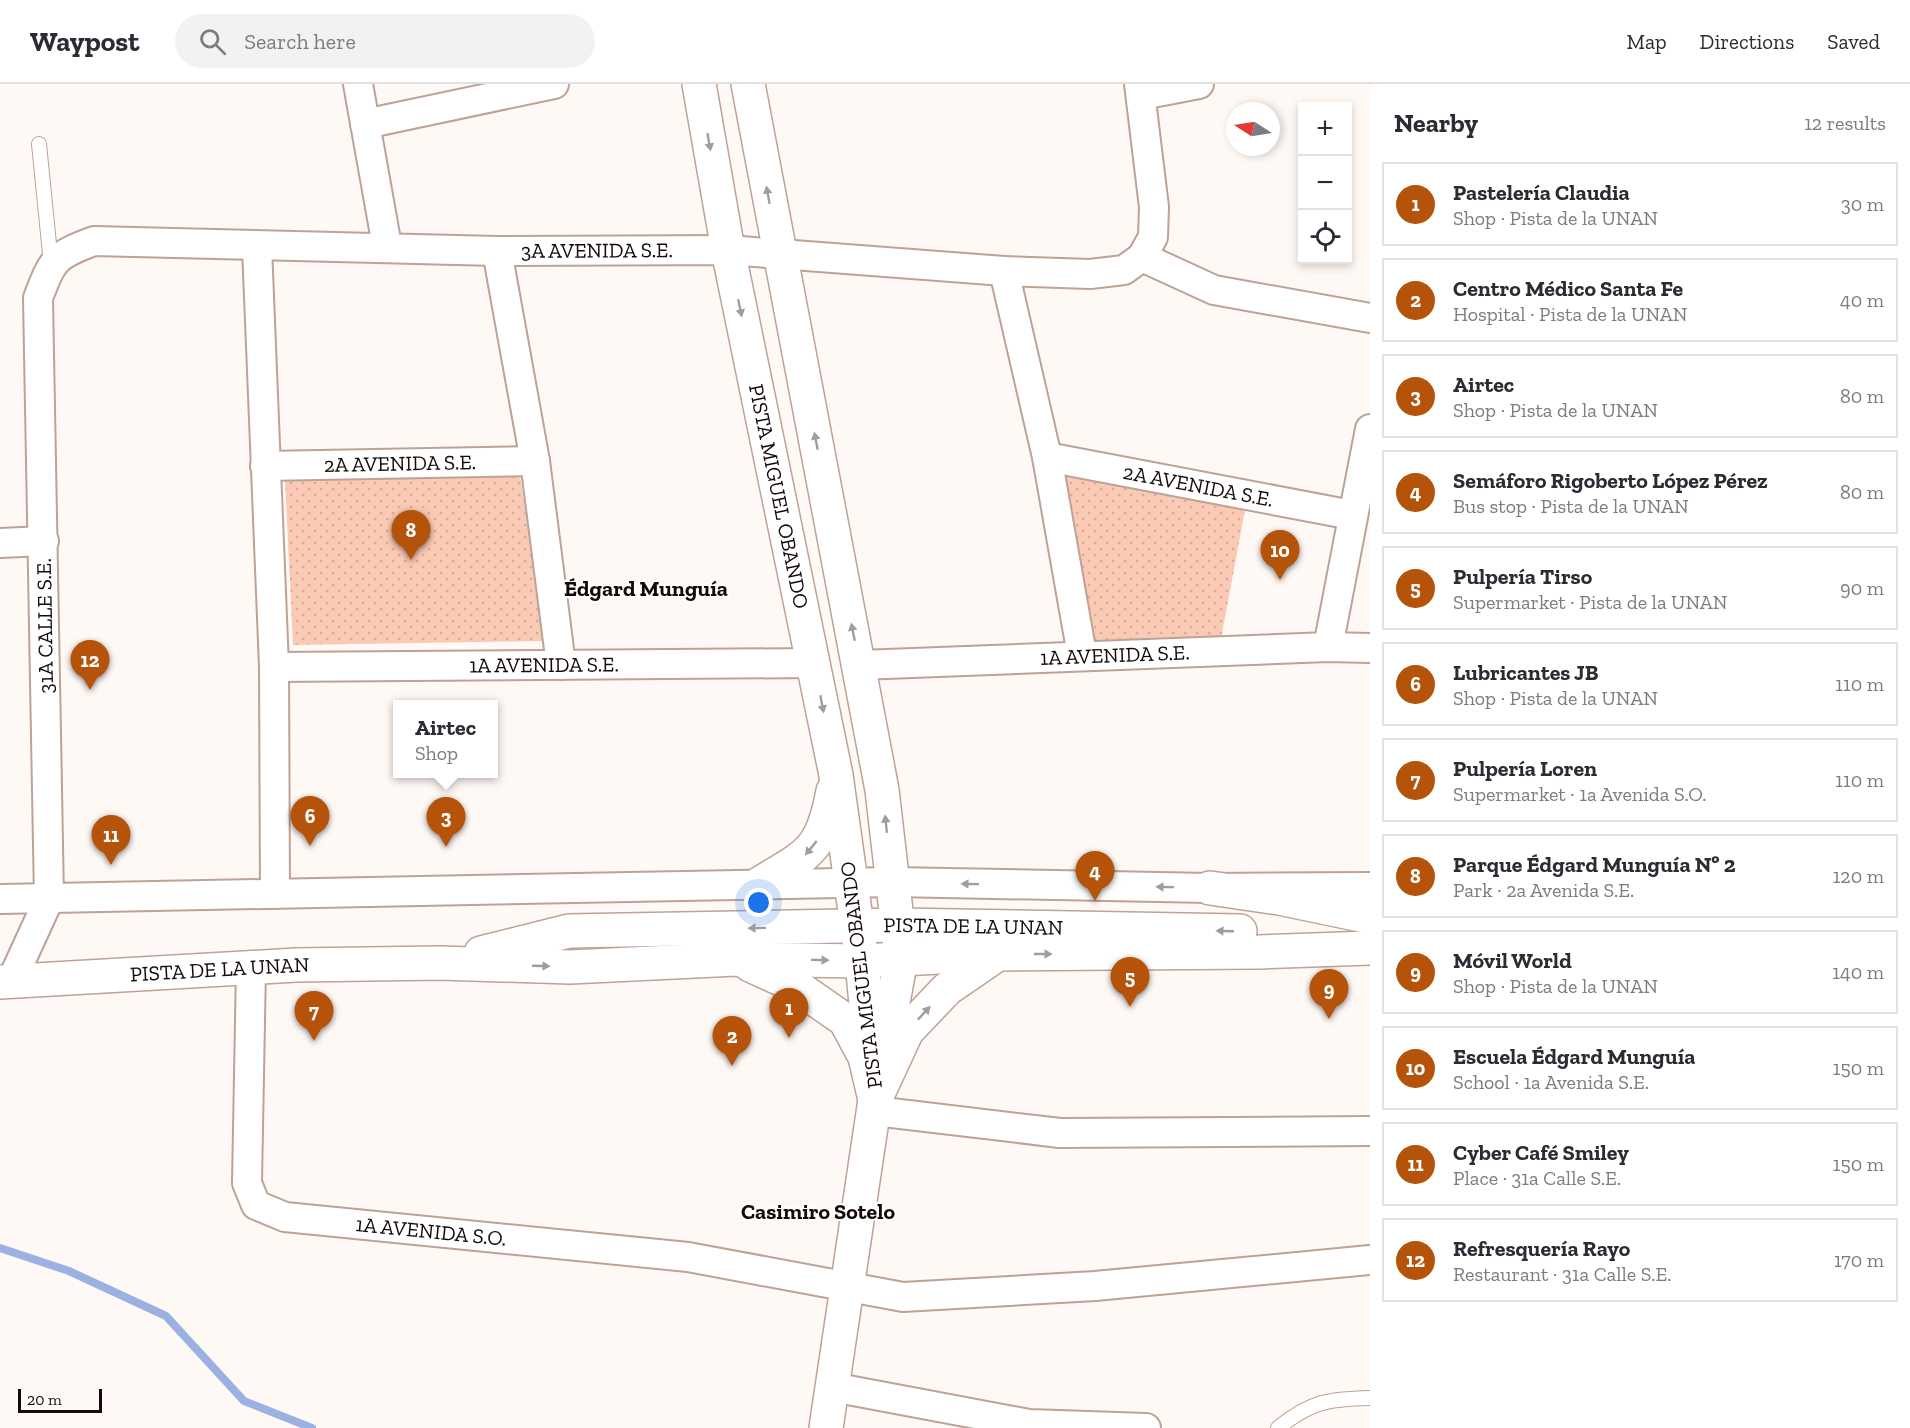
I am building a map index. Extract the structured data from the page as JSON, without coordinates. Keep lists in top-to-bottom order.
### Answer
{
  "streets": {
    "main road": ["PISTA MIGUEL OBANDO", "PISTA DE LA UNAN"],
    "street": [
      "3A AVENIDA S.E.",
      "2A AVENIDA S.E.",
      "31A CALLE S.E.",
      "1A AVENIDA S.E.",
      "1A AVENIDA S.O."
    ]
  },
  "crossings": [
    ["3A AVENIDA S.E.", "PISTA MIGUEL OBANDO"],
    ["3A AVENIDA S.E.", "31A CALLE S.E."],
    ["PISTA MIGUEL OBANDO", "1A AVENIDA S.E."],
    ["PISTA MIGUEL OBANDO", "PISTA DE LA UNAN"],
    ["31A CALLE S.E.", "PISTA DE LA UNAN"],
    ["PISTA DE LA UNAN", "1A AVENIDA S.O."]
  ],
  "districts": ["Édgard Munguía", "Casimiro Sotelo"],
  "scale_bar": "20 m",
  "north": "left",
  "page": {
    "header": "Waypost",
    "search": "Search here",
    "nav": ["Map", "Directions", "Saved"],
    "heading": ["Nearby", "12 results"],
    "map_buttons": ["+", "−"],
    "list": [
      {
        "mark": "1",
        "name": "Pastelería Claudia",
        "note": "Shop · Pista de la UNAN",
        "value": "30 m"
      },
      {
        "mark": "2",
        "name": "Centro Médico Santa Fe",
        "note": "Hospital · Pista de la UNAN",
        "value": "40 m"
      },
      {
        "mark": "3",
        "name": "Airtec",
        "note": "Shop · Pista de la UNAN",
        "value": "80 m"
      },
      {
        "mark": "4",
        "name": "Semáforo Rigoberto López Pérez",
        "note": "Bus stop · Pista de la UNAN",
        "value": "80 m"
      },
      {
        "mark": "5",
        "name": "Pulpería Tirso",
        "note": "Supermarket · Pista de la UNAN",
        "value": "90 m"
      },
      {
        "mark": "6",
        "name": "Lubricantes JB",
        "note": "Shop · Pista de la UNAN",
        "value": "110 m"
      },
      {
        "mark": "7",
        "name": "Pulpería Loren",
        "note": "Supermarket · 1a Avenida S.O.",
        "value": "110 m"
      },
      {
        "mark": "8",
        "name": "Parque Édgard Munguía Nº 2",
        "note": "Park · 2a Avenida S.E.",
        "value": "120 m"
      },
      {
        "mark": "9",
        "name": "Móvil World",
        "note": "Shop · Pista de la UNAN",
        "value": "140 m"
      },
      {
        "mark": "10",
        "name": "Escuela Édgard Munguía",
        "note": "School · 1a Avenida S.E.",
        "value": "150 m"
      },
      {
        "mark": "11",
        "name": "Cyber Café Smiley",
        "note": "Place · 31a Calle S.E.",
        "value": "150 m"
      },
      {
        "mark": "12",
        "name": "Refresquería Rayo",
        "note": "Restaurant · 31a Calle S.E.",
        "value": "170 m"
      }
    ],
    "pins": [
      "8",
      "10",
      "12",
      "6",
      "3",
      "11",
      "4",
      "5",
      "9",
      "1",
      "7",
      "2"
    ],
    "popup": ["Airtec", "Shop"],
    "scale": "20 m"
  }
}
